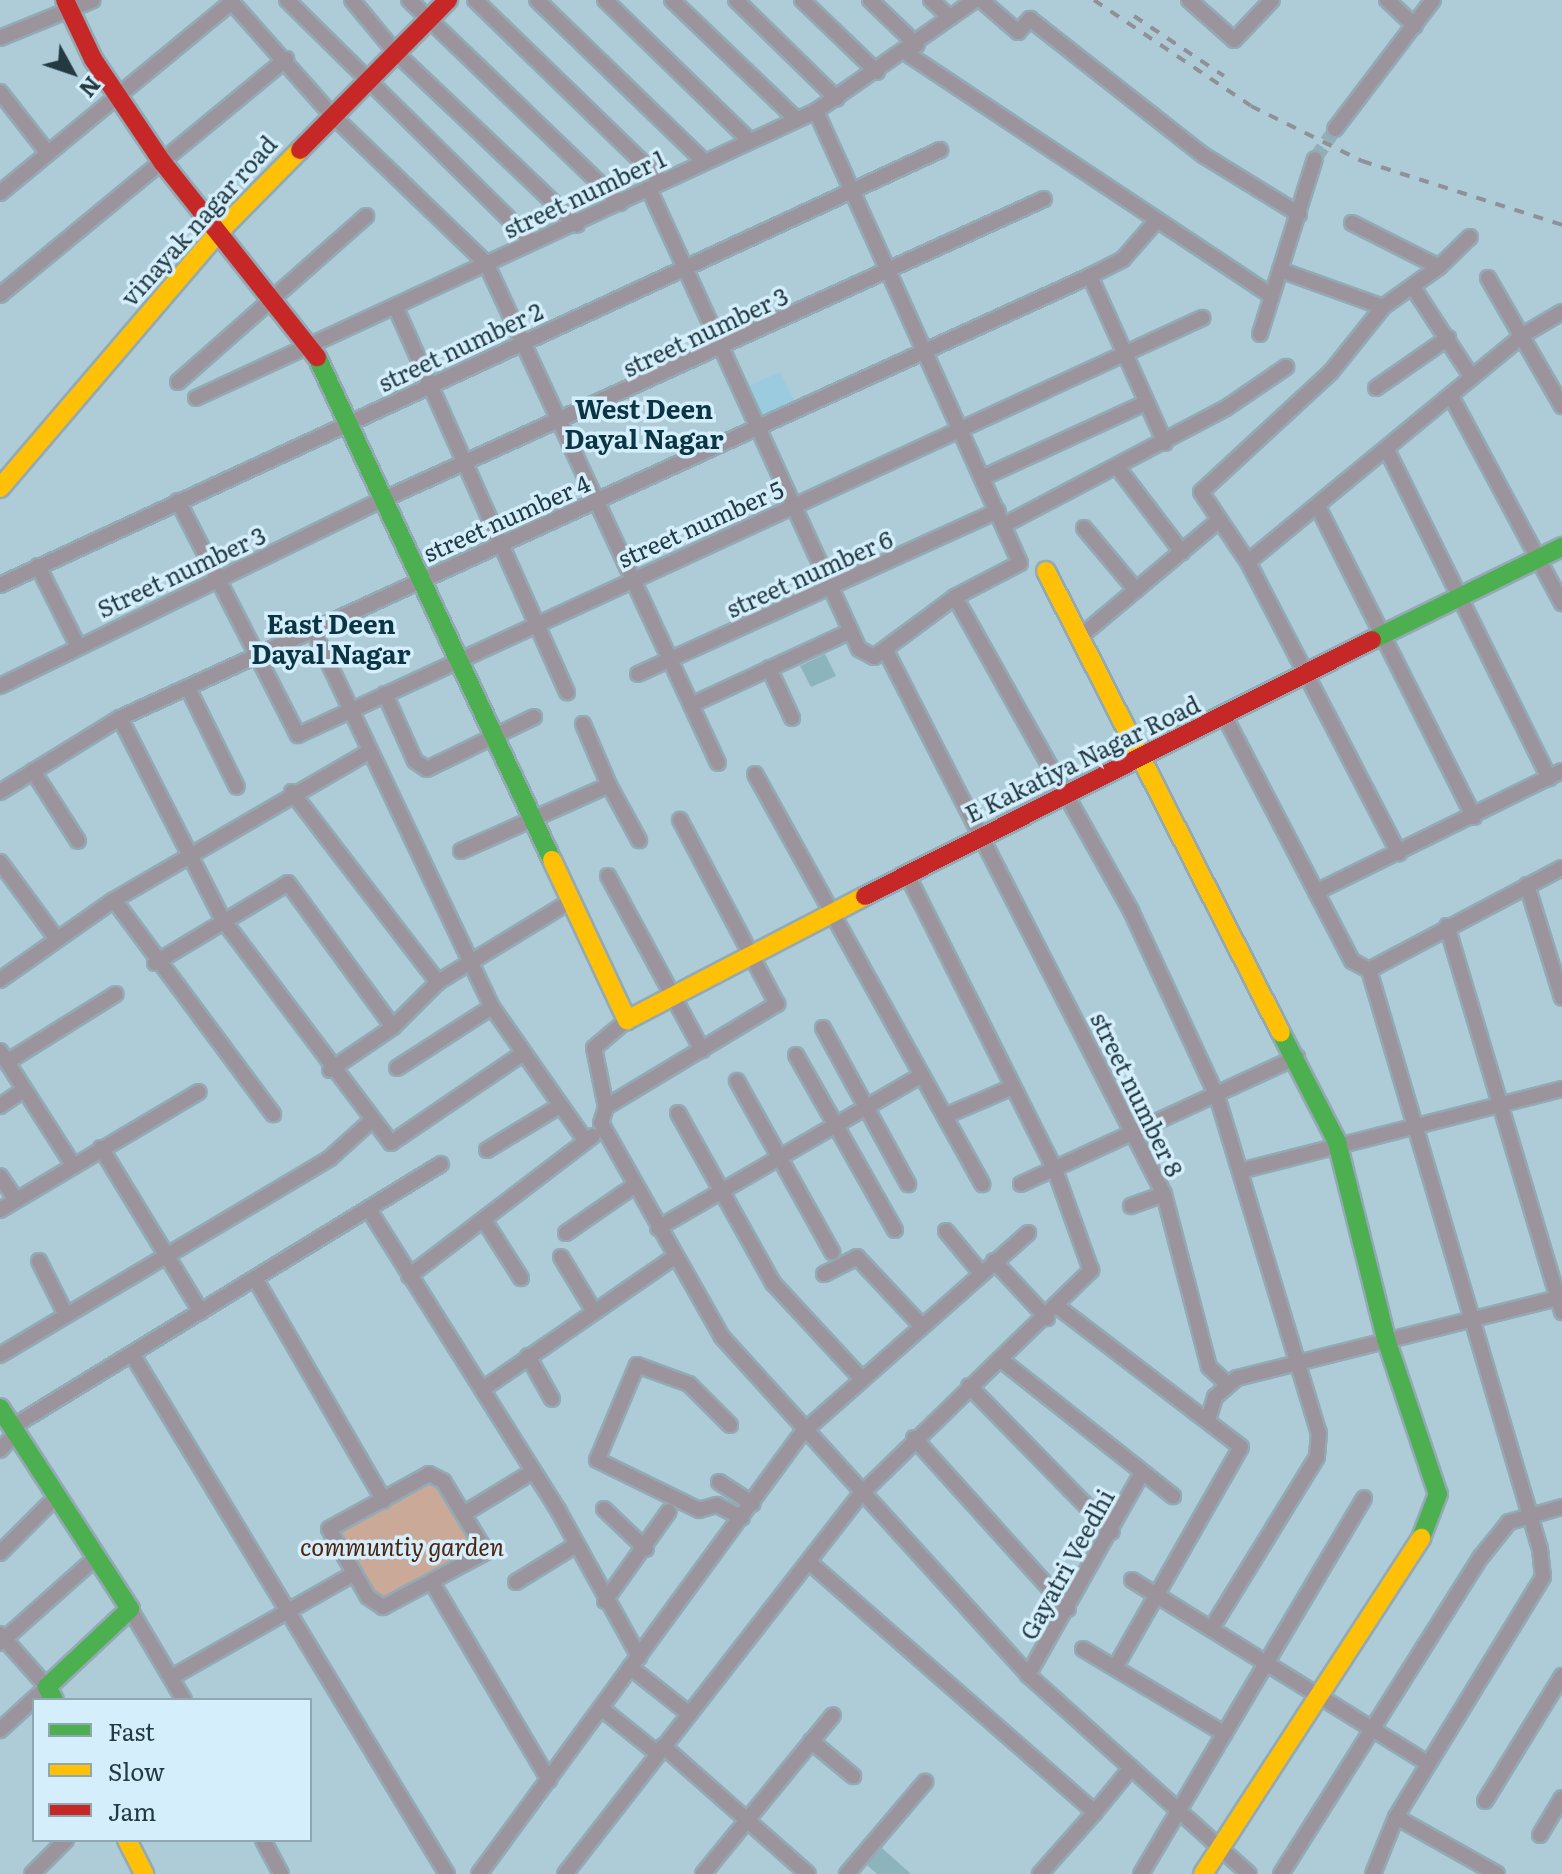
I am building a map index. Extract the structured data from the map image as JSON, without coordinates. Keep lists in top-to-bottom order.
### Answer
{
  "streets": {
    "street": [
      "street number 1",
      "vinayak nagar road",
      "street number 3",
      "street number 2",
      "street number 4",
      "street number 5",
      "Street number 3",
      "street number 6",
      "E Kakatiya Nagar Road",
      "street number 8",
      "Gayatri Veedhi"
    ]
  },
  "crossings": [
    ["street number 3", "Street number 3"],
    ["street number 4", "street number 5"],
    ["E Kakatiya Nagar Road", "street number 8"]
  ],
  "districts": ["West Deen Dayal Nagar", "East Deen Dayal Nagar"],
  "parks": ["communtiy garden"],
  "legend": ["Fast", "Slow", "Jam"],
  "north": "bottom right"
}
